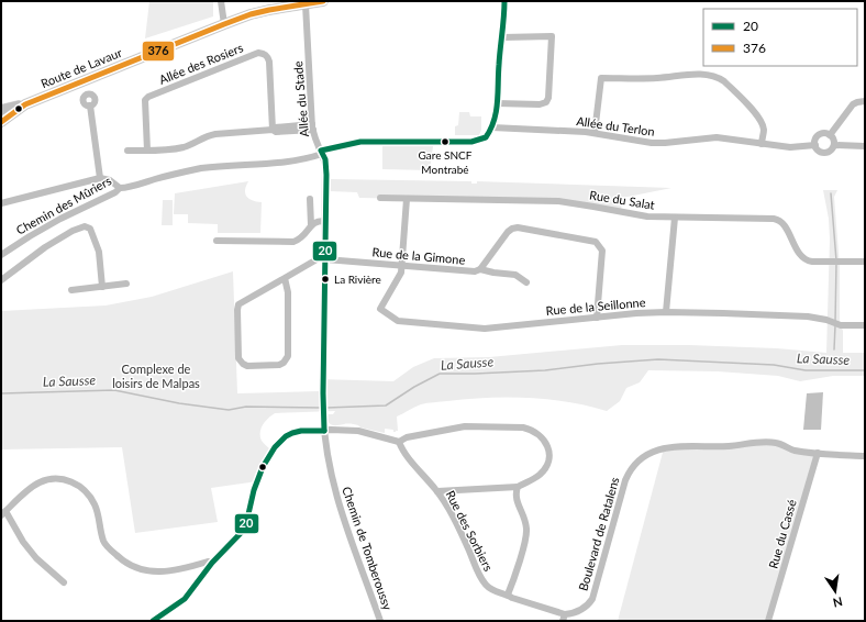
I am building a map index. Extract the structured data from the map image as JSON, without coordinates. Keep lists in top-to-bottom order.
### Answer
{
  "streets": {
    "main road": ["Route de Lavaur"],
    "street": [
      "Allée des Rosiers",
      "Allée du Stade",
      "Allée du Terlon",
      "Rue du Salat",
      "Chemin des Mûriers",
      "Rue de la Gimone",
      "Rue de la Seillonne",
      "Rue des Sorbiers",
      "Boulevard de Ratalens",
      "Rue du Cassé",
      "Chemin de Tomberoussy"
    ]
  },
  "crossings": [
    ["Route de Lavaur", "Allée du Stade"],
    ["Allée du Stade", "Chemin des Mûriers"],
    ["Allée du Stade", "Rue de la Gimone"],
    ["Allée du Stade", "Chemin de Tomberoussy"],
    ["Rue de la Gimone", "Rue de la Seillonne"],
    ["Rue des Sorbiers", "Boulevard de Ratalens"],
    ["Boulevard de Ratalens", "Rue du Cassé"]
  ],
  "water": ["La Sausse"],
  "parks": ["Complexe de loisirs de Malpas"],
  "places": ["Gare SNCF Montrabé", "La Rivière"],
  "lines": ["transit line 20", "transit line 376"],
  "legend": ["20", "376"],
  "north": "bottom"
}
